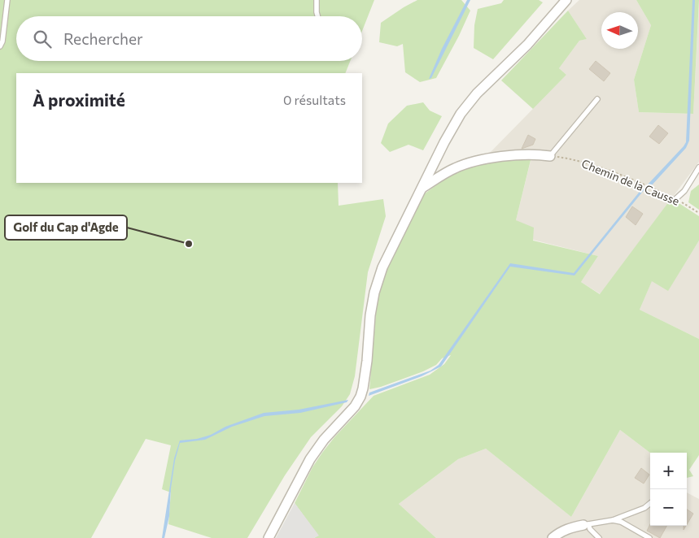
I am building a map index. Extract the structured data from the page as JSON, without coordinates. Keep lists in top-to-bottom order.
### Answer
{
  "streets": {
    "path": ["Chemin de la Causse"]
  },
  "places": ["Golf du Cap d'Agde"],
  "north": "left",
  "page": {
    "search": "Rechercher",
    "heading": ["À proximité", "0 résultats"],
    "map_buttons": ["+", "−"]
  }
}
